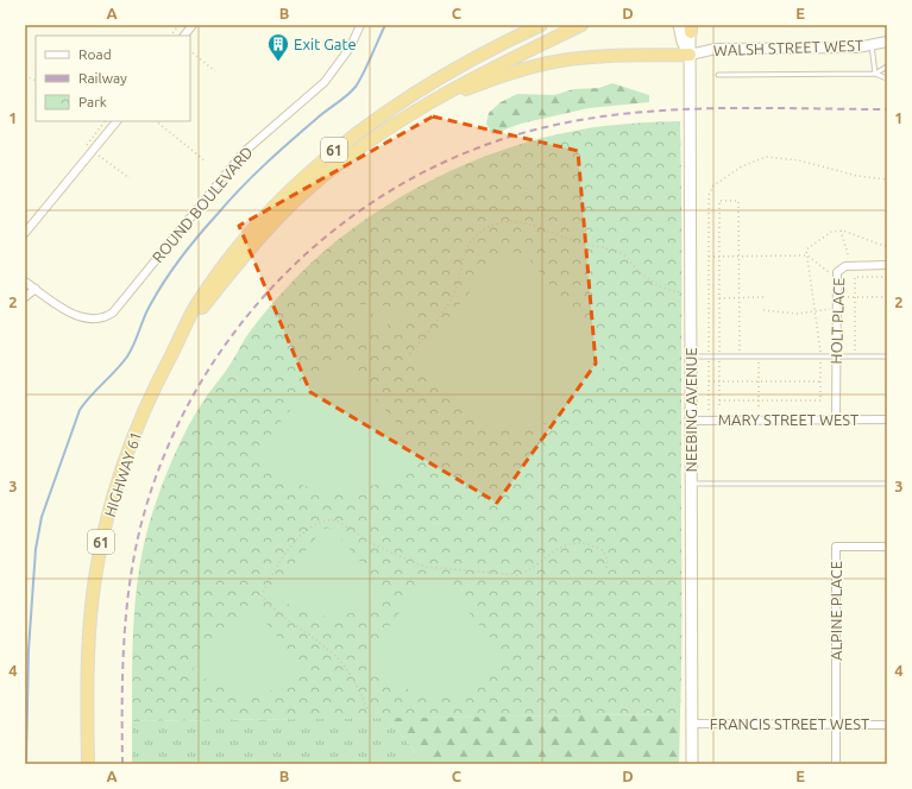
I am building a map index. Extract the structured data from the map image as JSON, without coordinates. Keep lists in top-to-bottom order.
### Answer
{
  "streets": {
    "highway": ["61", "HIGHWAY 61"],
    "main road": ["NEEBING AVENUE"],
    "street": [
      "WALSH STREET WEST",
      "ROUND BOULEVARD",
      "HOLT PLACE",
      "MARY STREET WEST",
      "ALPINE PLACE",
      "FRANCIS STREET WEST"
    ]
  },
  "crossings": [
    ["WALSH STREET WEST", "NEEBING AVENUE"],
    ["61", "HIGHWAY 61"],
    ["HOLT PLACE", "MARY STREET WEST"],
    ["NEEBING AVENUE", "MARY STREET WEST"],
    ["NEEBING AVENUE", "FRANCIS STREET WEST"],
    ["ALPINE PLACE", "FRANCIS STREET WEST"]
  ],
  "places": {
    "building": ["Exit Gate"]
  },
  "legend": ["Road", "Railway", "Park"],
  "grid": {
    "columns": [
      "A",
      "B",
      "C",
      "D",
      "E"
    ],
    "rows": [
      "1",
      "2",
      "3",
      "4"
    ]
  }
}
